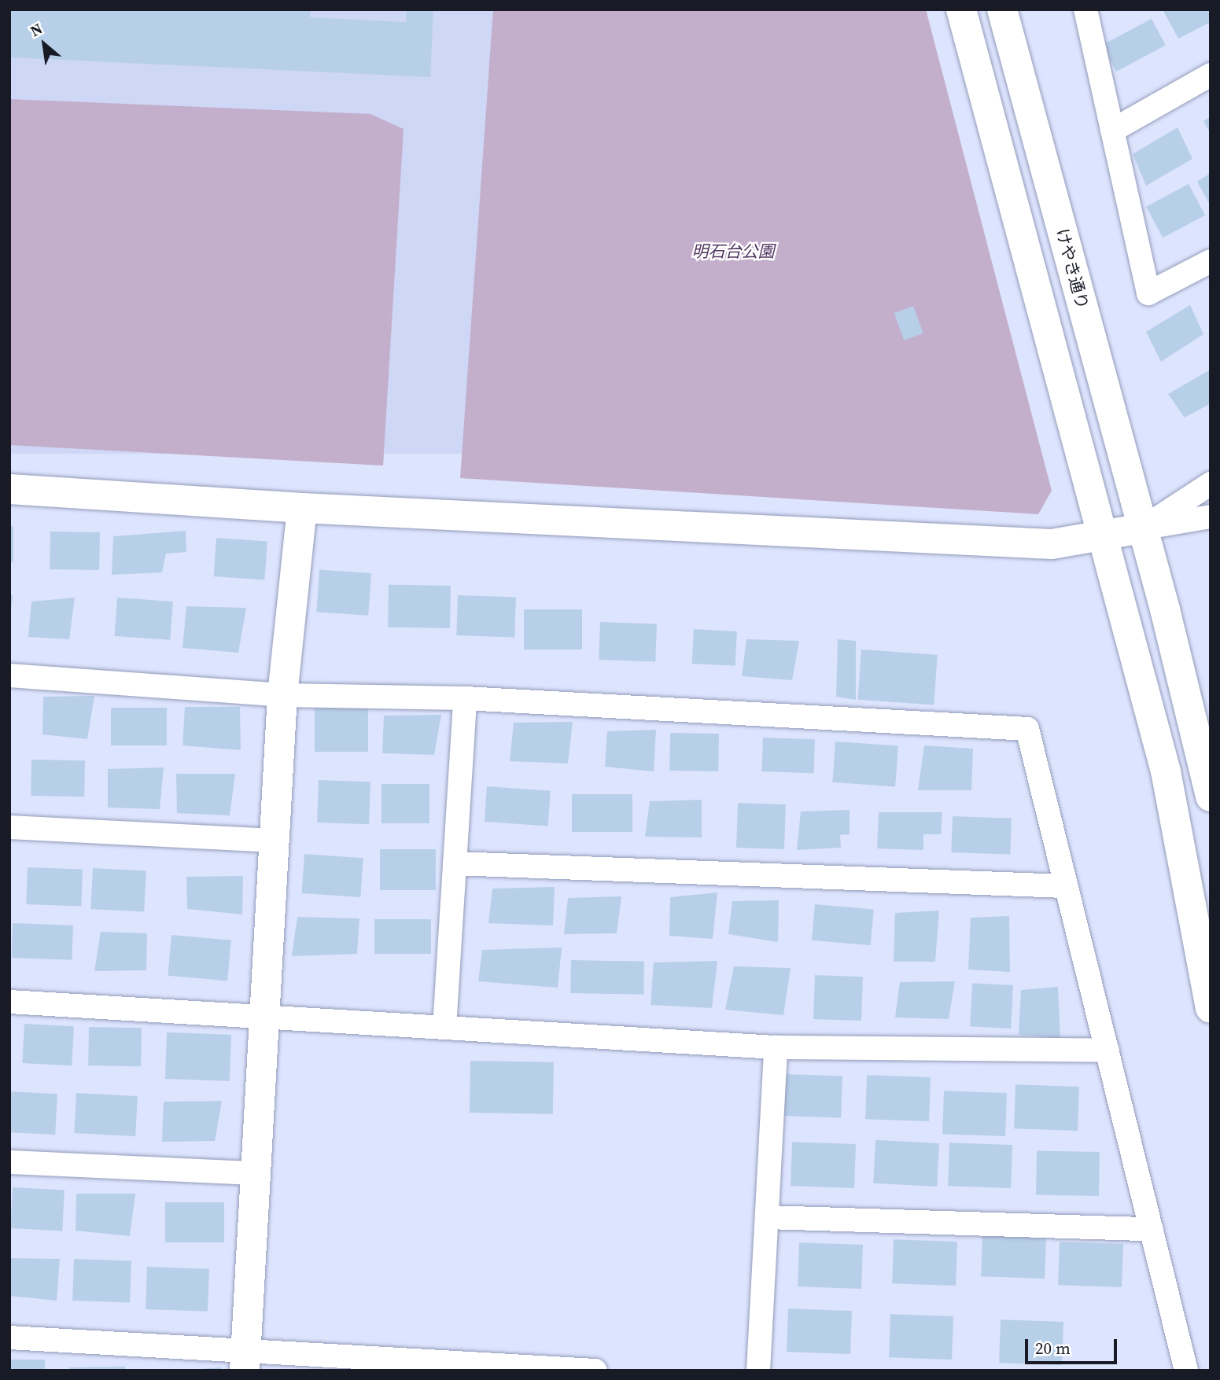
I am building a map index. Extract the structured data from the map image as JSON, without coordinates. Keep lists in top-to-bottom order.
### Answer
{
  "streets": {
    "street": ["けやき通り"]
  },
  "parks": ["明石台公園"],
  "scale_bar": "20 m",
  "north": "top left"
}
